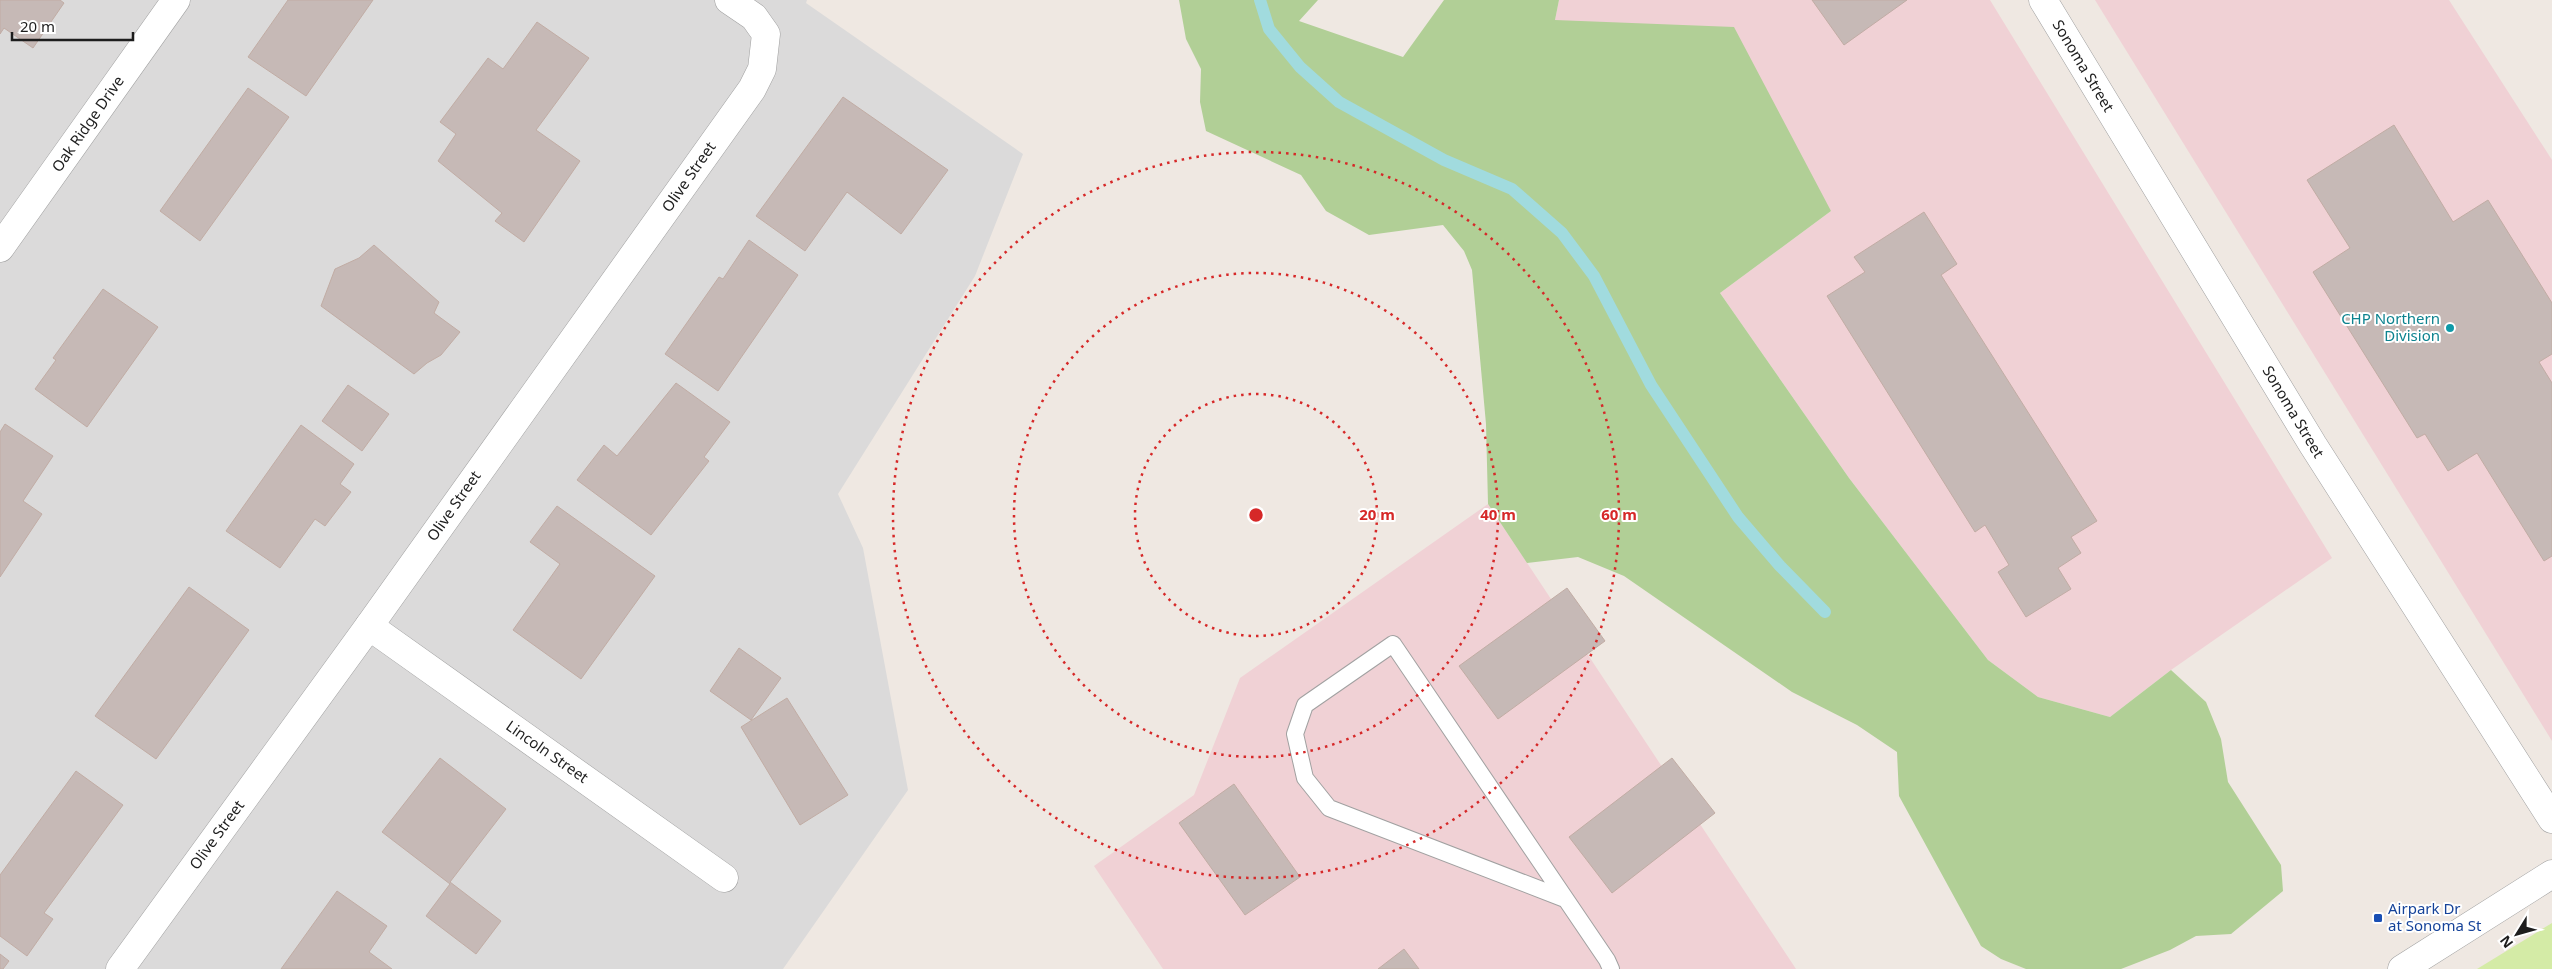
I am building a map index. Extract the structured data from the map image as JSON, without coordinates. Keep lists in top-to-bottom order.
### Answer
{
  "streets": {
    "street": [
      "Sonoma Street",
      "Oak Ridge Drive",
      "Olive Street",
      "Lincoln Street"
    ]
  },
  "crossings": [
    ["Olive Street", "Lincoln Street"]
  ],
  "places": {
    "other": ["CHP Northern Division"],
    "transit": ["Airpark Dr at Sonoma St"]
  },
  "scale_bar": "20 m",
  "north": "bottom left",
  "rings": ["20 m", "40 m", "60 m"]
}
